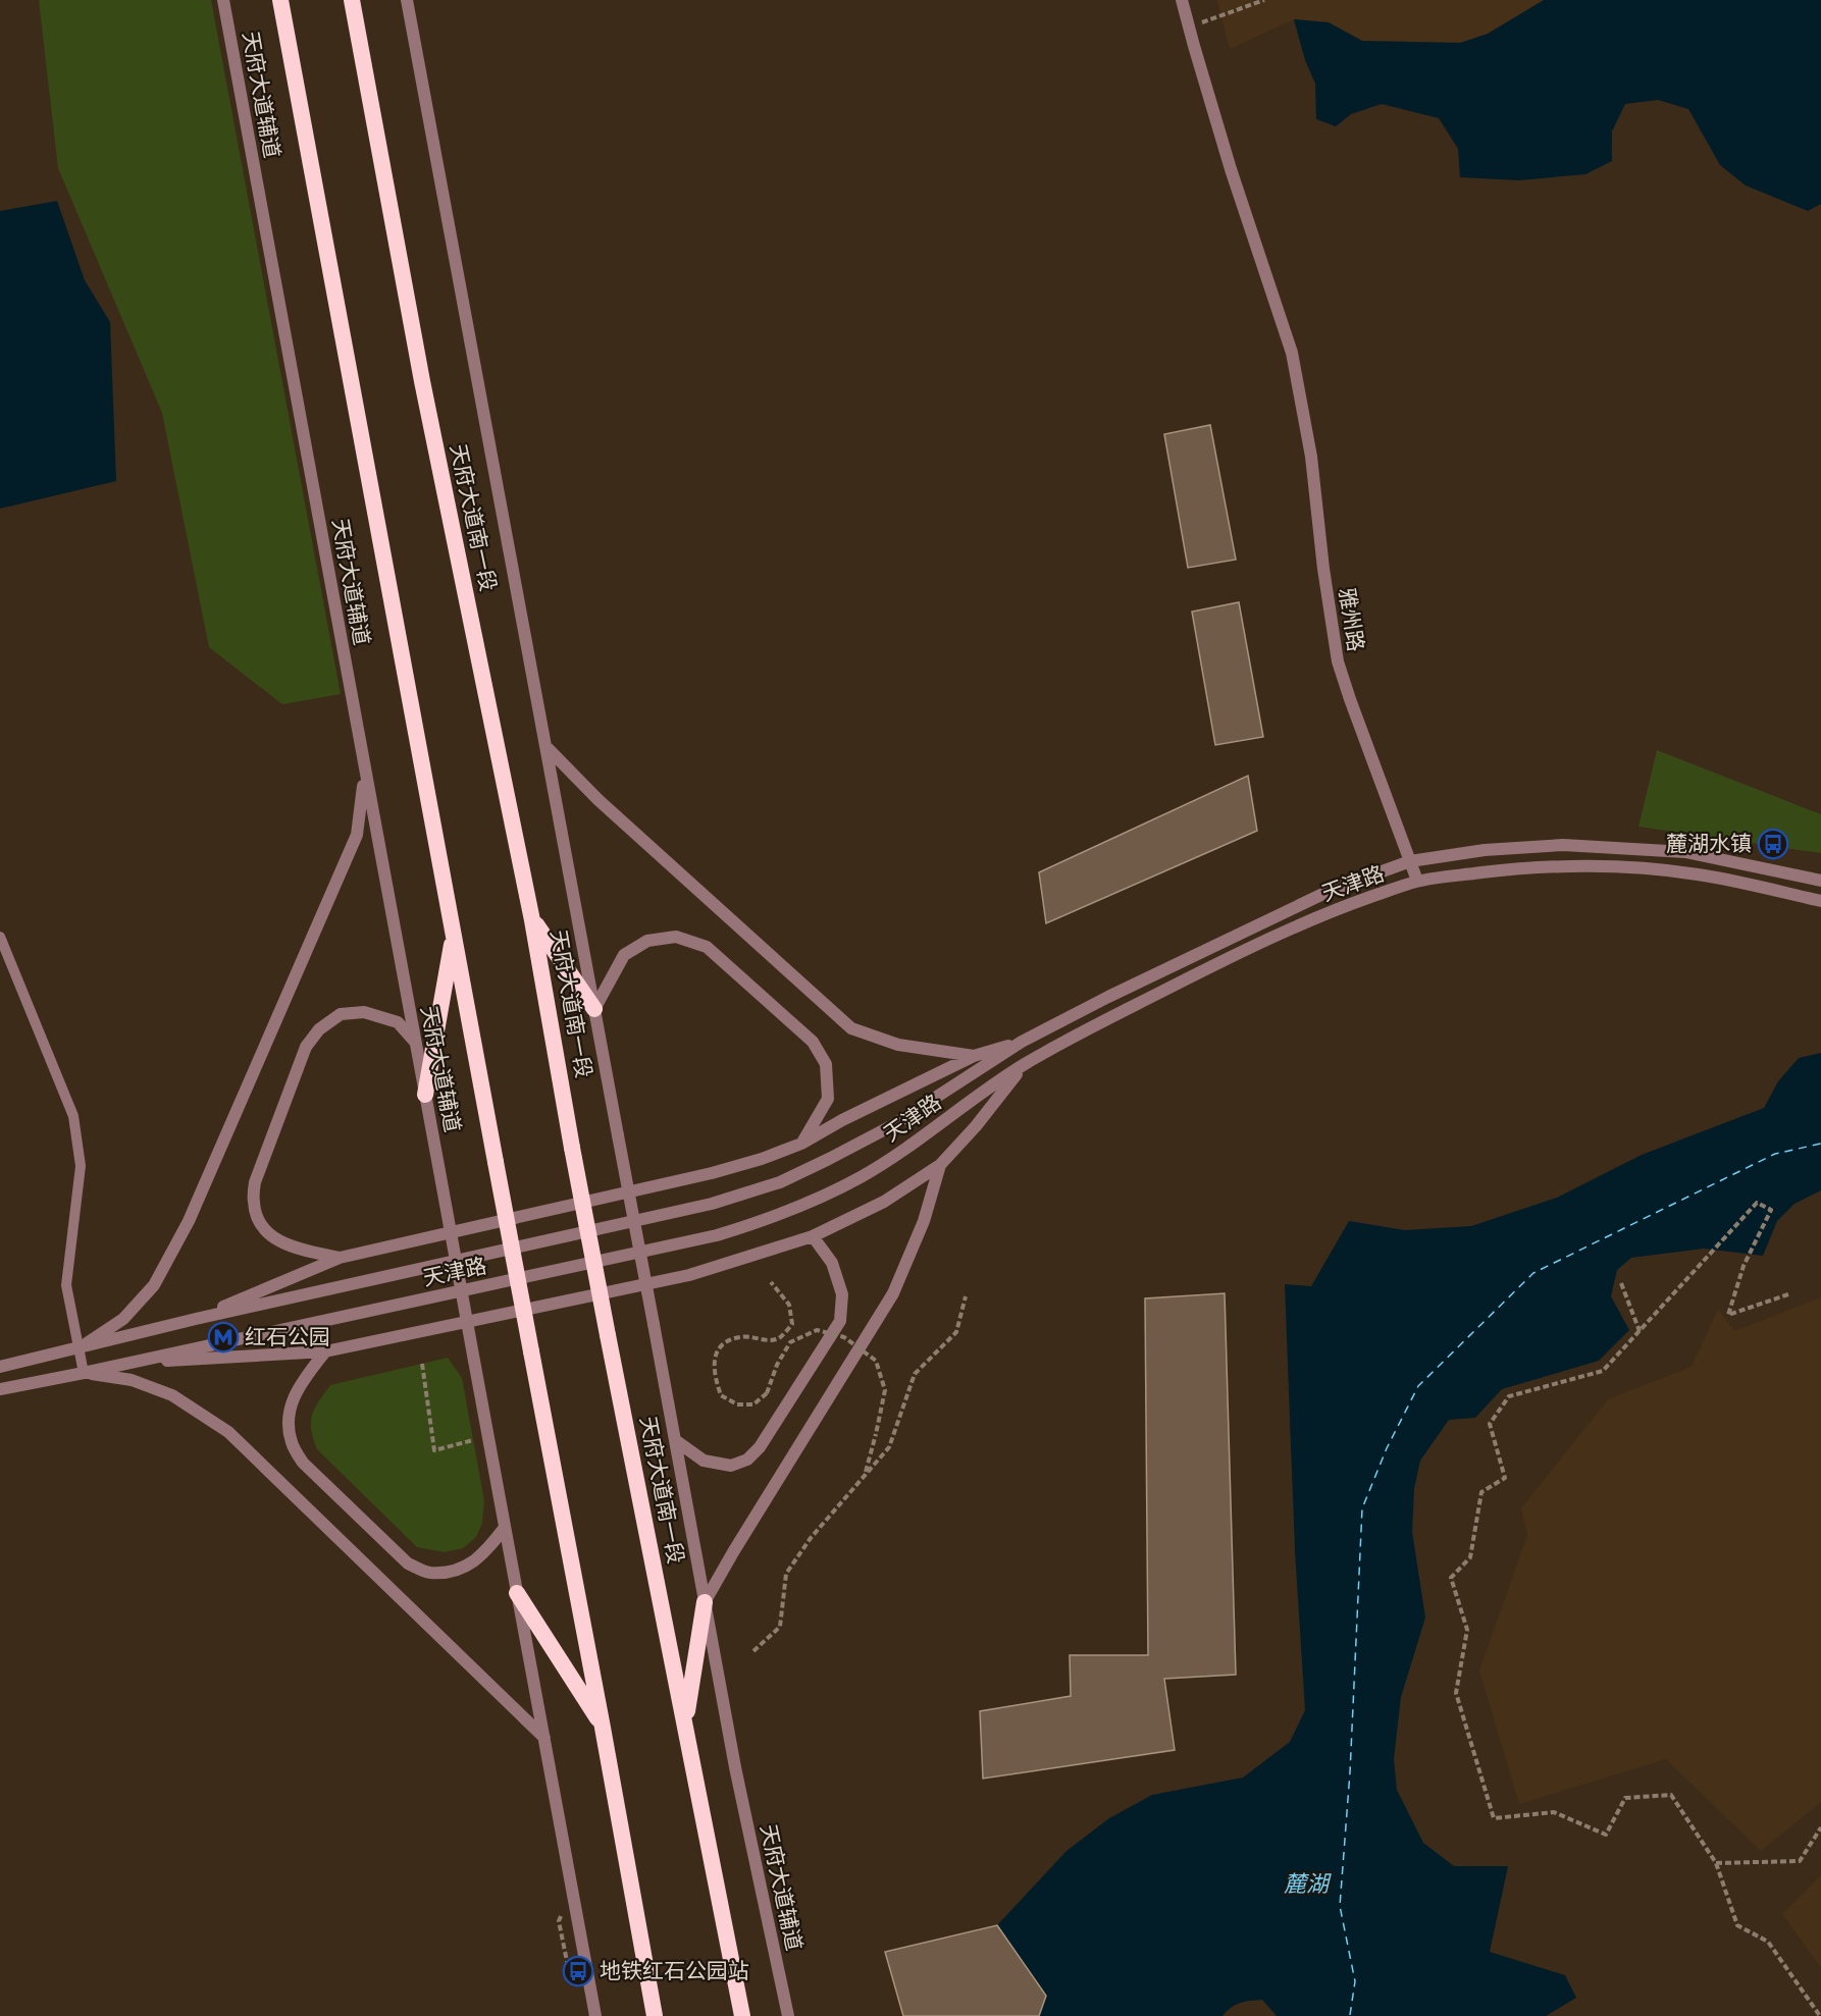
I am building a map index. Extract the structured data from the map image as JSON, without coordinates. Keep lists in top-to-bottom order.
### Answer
{
  "streets": {
    "highway": ["天府大道南一段"],
    "street": ["天府大道辅道", "雅州路", "天津路"]
  },
  "crossings": [
    ["雅州路", "天津路"]
  ],
  "water": ["麓湖"],
  "places": {
    "bus stop": ["麓湖水镇", "地铁红石公园站"],
    "metro station": ["红石公园"]
  }
}
